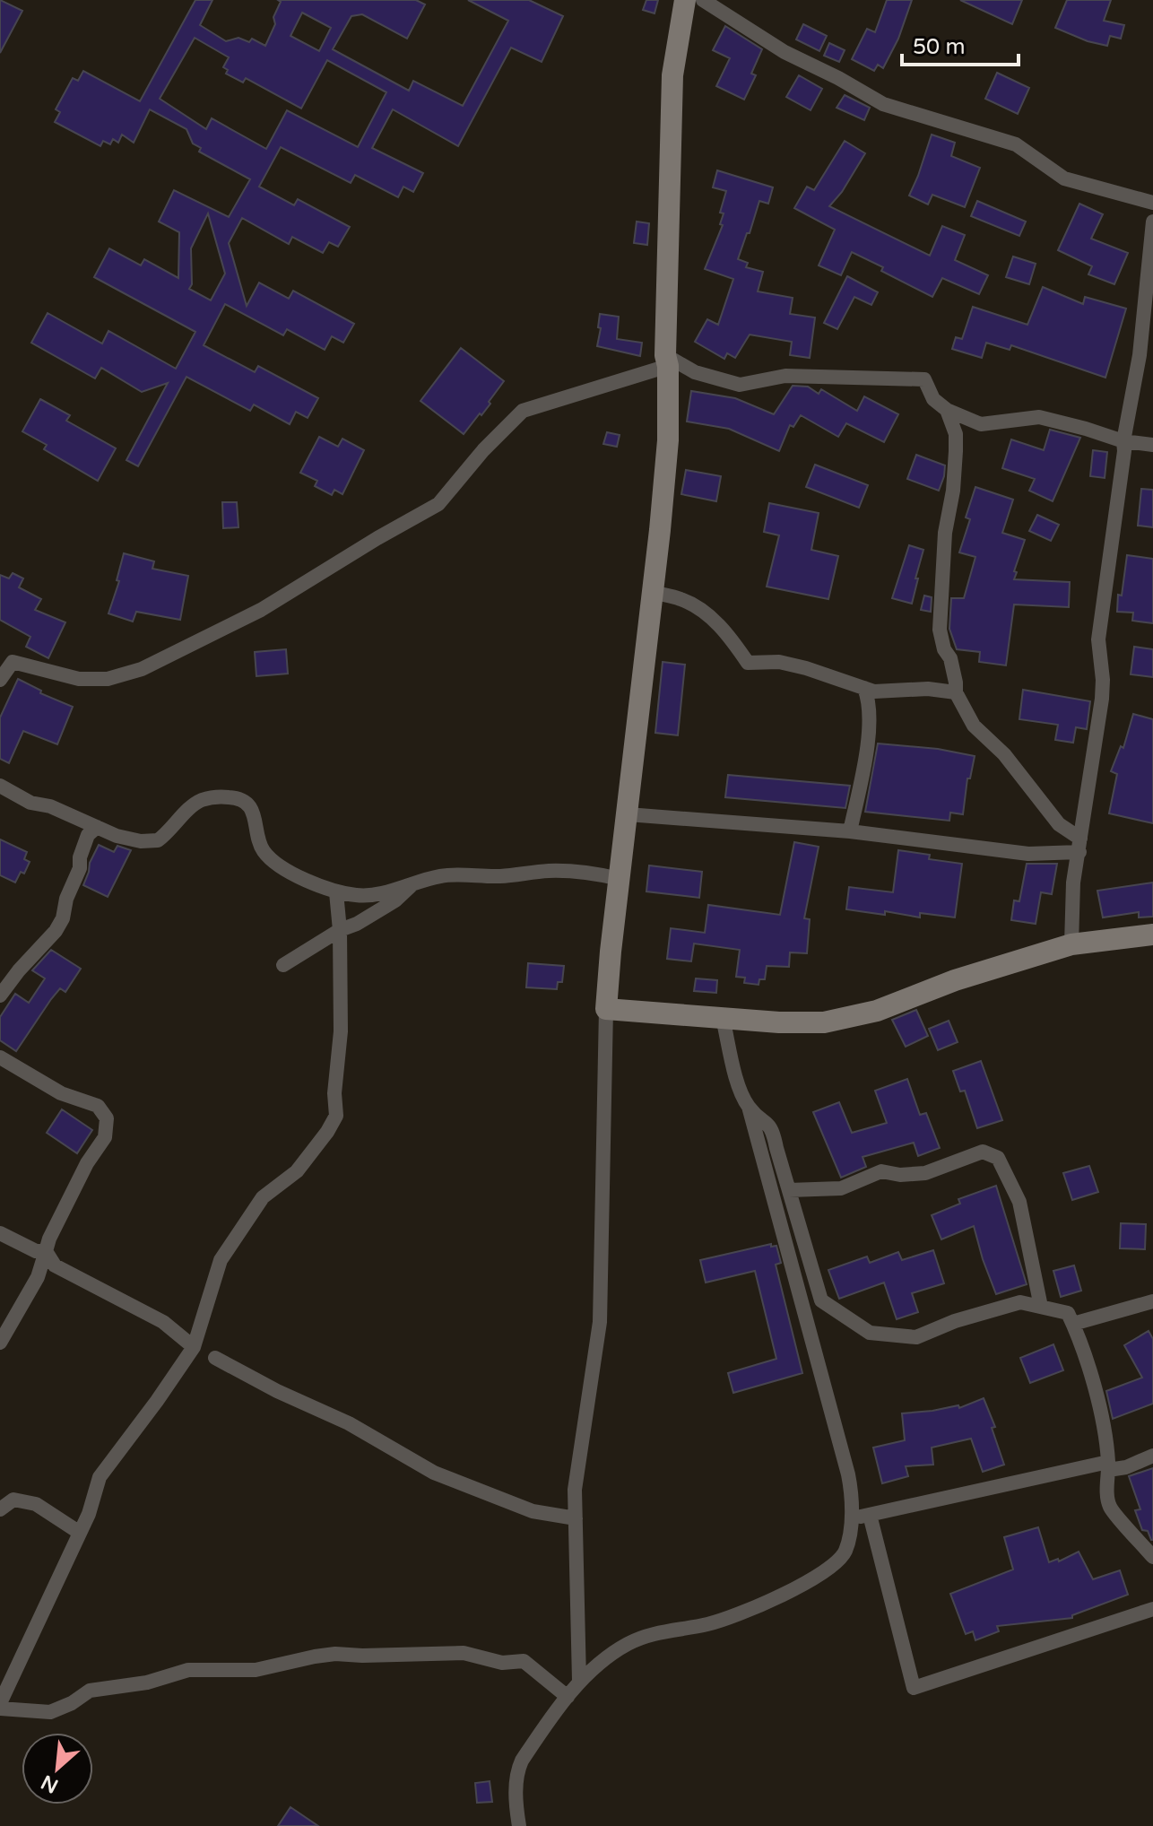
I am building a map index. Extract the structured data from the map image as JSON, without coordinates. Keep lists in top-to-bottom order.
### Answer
{
  "scale_bar": "50 m",
  "north": "bottom left"
}
